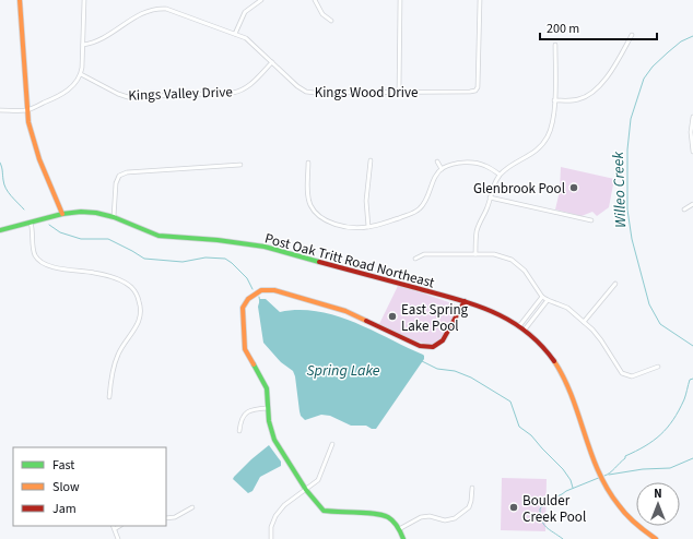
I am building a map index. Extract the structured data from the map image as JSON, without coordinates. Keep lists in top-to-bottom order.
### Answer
{
  "streets": {
    "street": ["Kings Wood Drive", "Kings Valley Drive", "Post Oak Tritt Road Northeast"]
  },
  "crossings": [
    ["Kings Wood Drive", "Kings Valley Drive"]
  ],
  "water": ["Willeo Creek", "Spring Lake"],
  "places": ["Glenbrook Pool", "East Spring Lake Pool", "Boulder Creek Pool"],
  "legend": ["Fast", "Slow", "Jam"],
  "scale_bar": "200 m",
  "north": "top"
}
